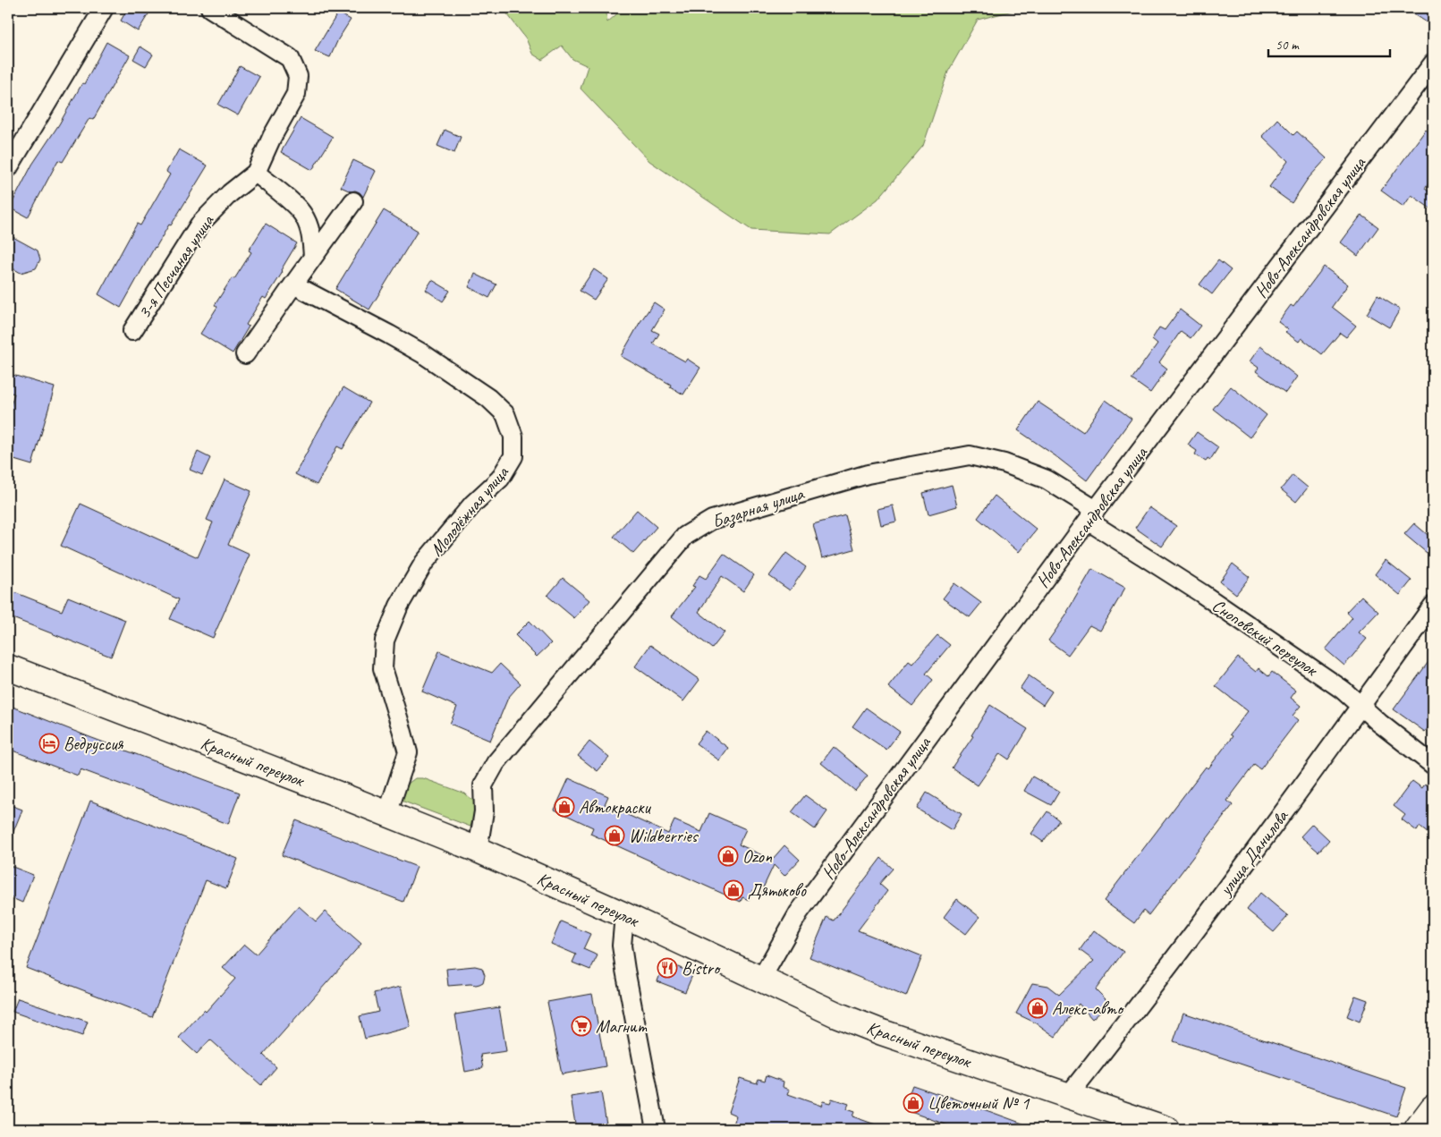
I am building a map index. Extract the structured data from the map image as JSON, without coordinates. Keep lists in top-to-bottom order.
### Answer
{
  "streets": {
    "main road": ["Красный переулок"],
    "street": [
      "Ново-Александровская улица",
      "3-я Песчаная улица",
      "Базарная улица",
      "Молодёжная улица",
      "Сноповский переулок",
      "улица Данилова"
    ]
  },
  "crossings": [
    ["Ново-Александровская улица", "Базарная улица"],
    ["Ново-Александровская улица", "Сноповский переулок"],
    ["Ново-Александровская улица", "Красный переулок"],
    ["Базарная улица", "Сноповский переулок"],
    ["Базарная улица", "Красный переулок"],
    ["Молодёжная улица", "Красный переулок"],
    ["Сноповский переулок", "улица Данилова"],
    ["Красный переулок", "улица Данилова"]
  ],
  "places": {
    "hotel": ["Ведруссия"],
    "shop": [
      "Автокраски",
      "Wildberries",
      "Ozon",
      "Дятьково",
      "Алекс-авто",
      "Цветочный № 1"
    ],
    "restaurant": ["Bistro"],
    "supermarket": ["Магнит"]
  },
  "scale_bar": "50 m"
}
